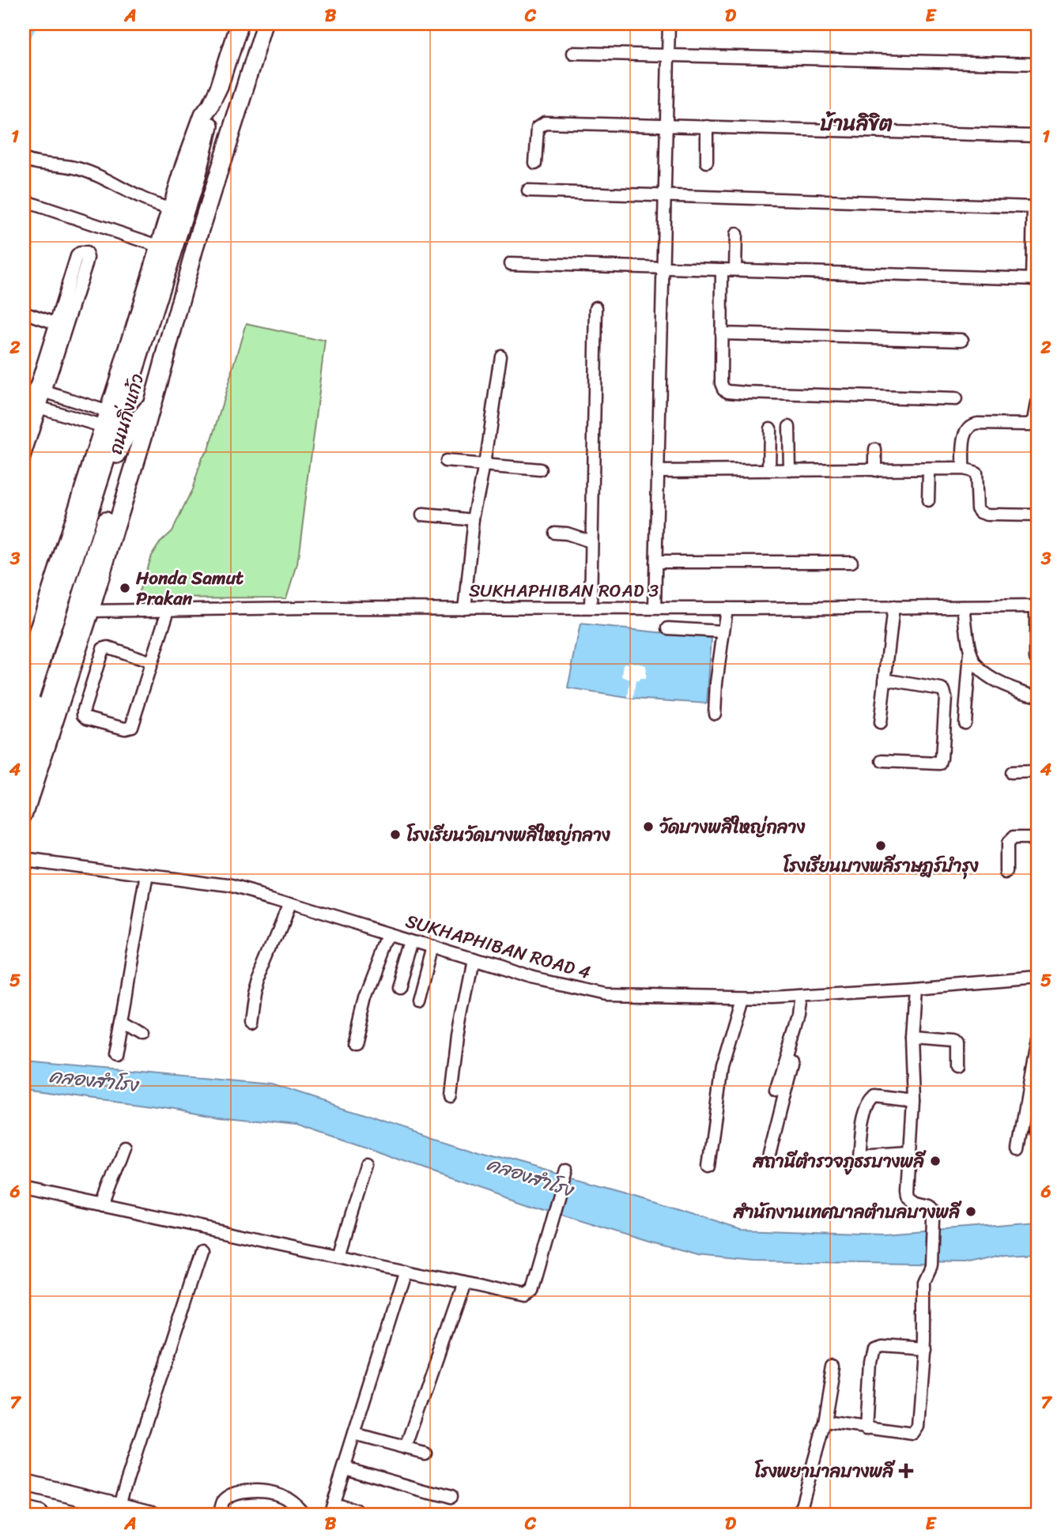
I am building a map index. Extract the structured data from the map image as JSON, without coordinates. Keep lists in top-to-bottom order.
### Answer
{
  "streets": {
    "main road": ["ถนนกิ่งแก้ว"],
    "street": ["SUKHAPHIBAN ROAD 3", "SUKHAPHIBAN ROAD 4"]
  },
  "crossings": [
    ["ถนนกิ่งแก้ว", "SUKHAPHIBAN ROAD 3"]
  ],
  "districts": ["บ้านลิขิต"],
  "water": ["คลองสำโรง"],
  "places": {
    "other": [
      "Honda Samut Prakan",
      "วัดบางพลีใหญ่กลาง",
      "โรงเรียนวัดบางพลีใหญ่กลาง",
      "โรงเรียนบางพลีราษฎร์บำรุง",
      "สถานีตำรวจภูธรบางพลี",
      "สำนักงานเทศบาลตำบลบางพลี"
    ],
    "health": ["โรงพยาบาลบางพลี"]
  },
  "grid": {
    "columns": [
      "A",
      "B",
      "C",
      "D",
      "E"
    ],
    "rows": [
      "1",
      "2",
      "3",
      "4",
      "5",
      "6",
      "7"
    ]
  }
}
